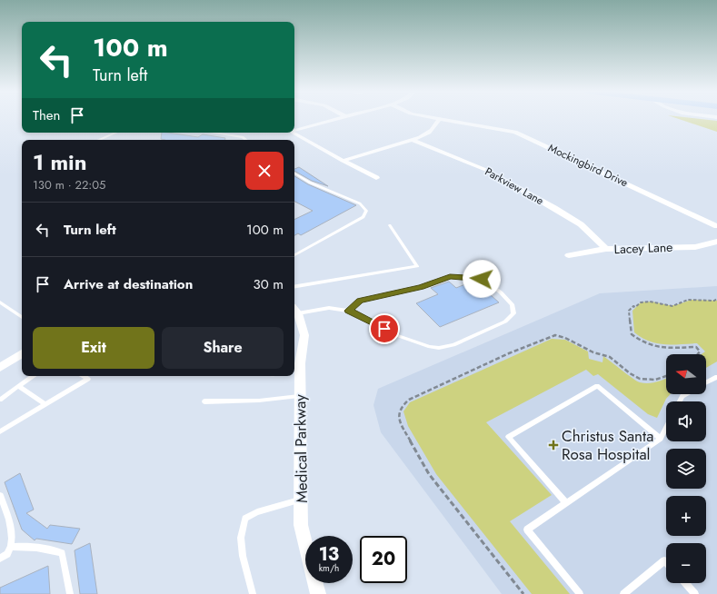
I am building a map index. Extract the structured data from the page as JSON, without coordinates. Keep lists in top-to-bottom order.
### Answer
{
  "streets": {
    "street": [
      "Mockingbird Drive",
      "Parkview Lane",
      "Lacey Lane",
      "Medical Parkway"
    ]
  },
  "crossings": [
    ["Parkview Lane", "Lacey Lane"]
  ],
  "places": {
    "health": ["Christus Santa Rosa Hospital"]
  },
  "north": "left",
  "page": {
    "turn": ["100 m", "Turn left"],
    "then": "Then",
    "heading": ["1 min", "130 m · 22:05"],
    "list": [
      {
        "name": "Turn left",
        "value": "100 m"
      },
      {
        "name": "Arrive at destination",
        "value": "30 m"
      }
    ],
    "buttons": ["Exit", "Share"],
    "map_buttons": ["+", "−"],
    "speed": "13 km/h",
    "limit": "20"
  }
}
